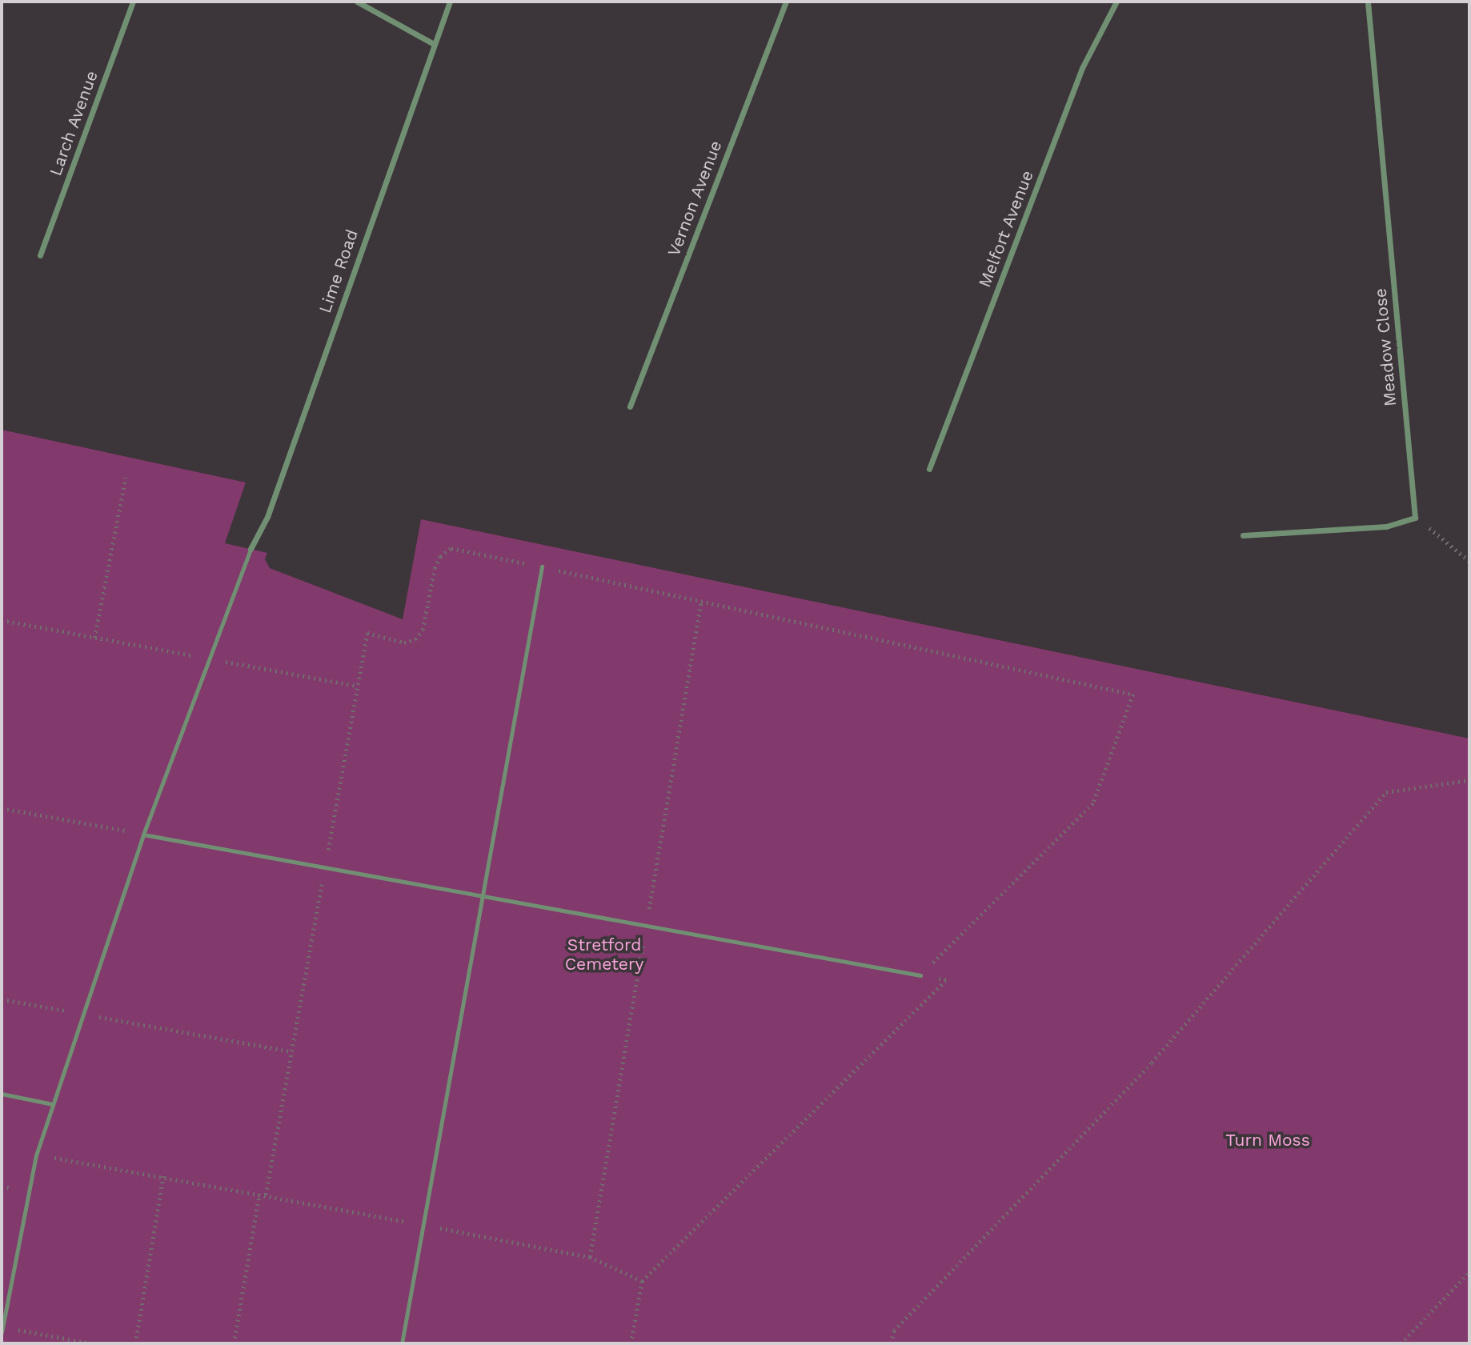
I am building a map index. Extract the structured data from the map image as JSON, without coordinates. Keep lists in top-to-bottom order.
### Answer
{
  "streets": {
    "street": [
      "Larch Avenue",
      "Vernon Avenue",
      "Melfort Avenue",
      "Lime Road",
      "Meadow Close"
    ]
  },
  "parks": ["Stretford Cemetery", "Turn Moss"]
}
